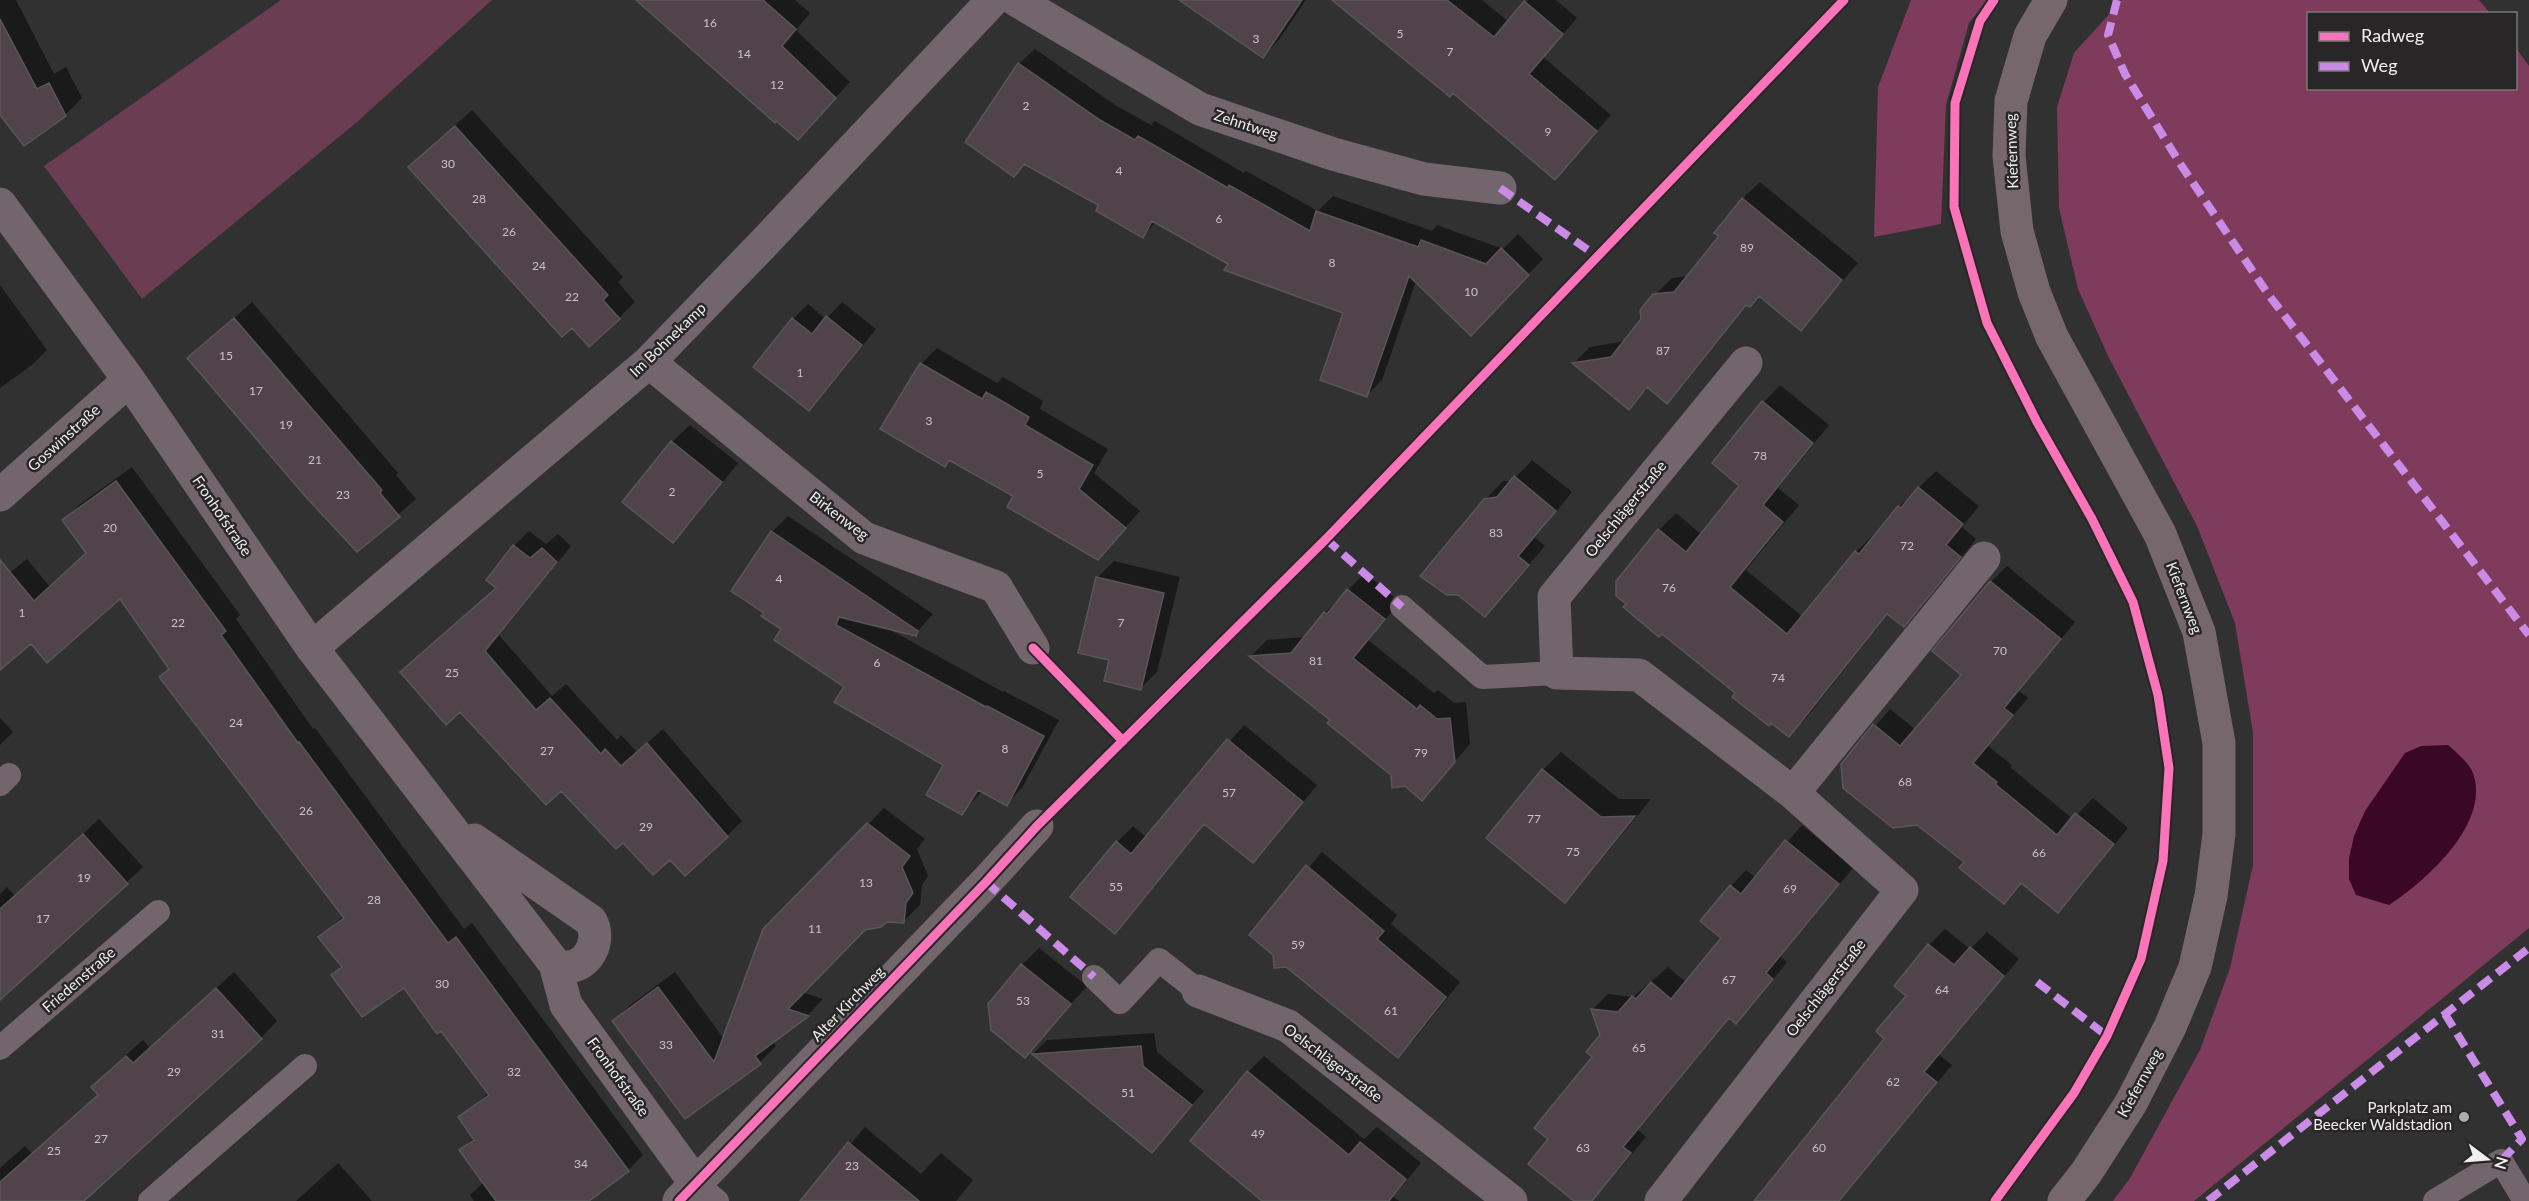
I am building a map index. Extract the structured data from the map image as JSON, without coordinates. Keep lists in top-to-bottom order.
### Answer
{
  "streets": {
    "street": [
      "Zehntweg",
      "Kiefernweg",
      "Im Bohnekamp",
      "Goswinstraße",
      "Oelschlägerstraße",
      "Fronhofstraße",
      "Birkenweg",
      "Alter Kirchweg"
    ],
    "lane": ["Friedenstraße"]
  },
  "crossings": [
    ["Im Bohnekamp", "Fronhofstraße"],
    ["Im Bohnekamp", "Birkenweg"],
    ["Goswinstraße", "Fronhofstraße"],
    ["Fronhofstraße", "Alter Kirchweg"]
  ],
  "places": ["Parkplatz am Beecker Waldstadion"],
  "house_numbers": [
    "16",
    "5",
    "3",
    "7",
    "14",
    "12",
    "2",
    "9",
    "30",
    "4",
    "28",
    "6",
    "26",
    "89",
    "8",
    "24",
    "10",
    "22",
    "87",
    "15",
    "1",
    "17",
    "3",
    "19",
    "78",
    "21",
    "5",
    "2",
    "23",
    "20",
    "83",
    "72",
    "4",
    "76",
    "1",
    "22",
    "7",
    "70",
    "81",
    "6",
    "25",
    "74",
    "24",
    "8",
    "27",
    "79",
    "68",
    "57",
    "26",
    "77",
    "29",
    "75",
    "66",
    "19",
    "13",
    "55",
    "69",
    "28",
    "17",
    "11",
    "59",
    "67",
    "30",
    "64",
    "53",
    "61",
    "31",
    "33",
    "65",
    "29",
    "32",
    "62",
    "51",
    "49",
    "27",
    "63",
    "60",
    "25",
    "34",
    "23"
  ],
  "legend": ["Radweg", "Weg"],
  "north": "right"
}
